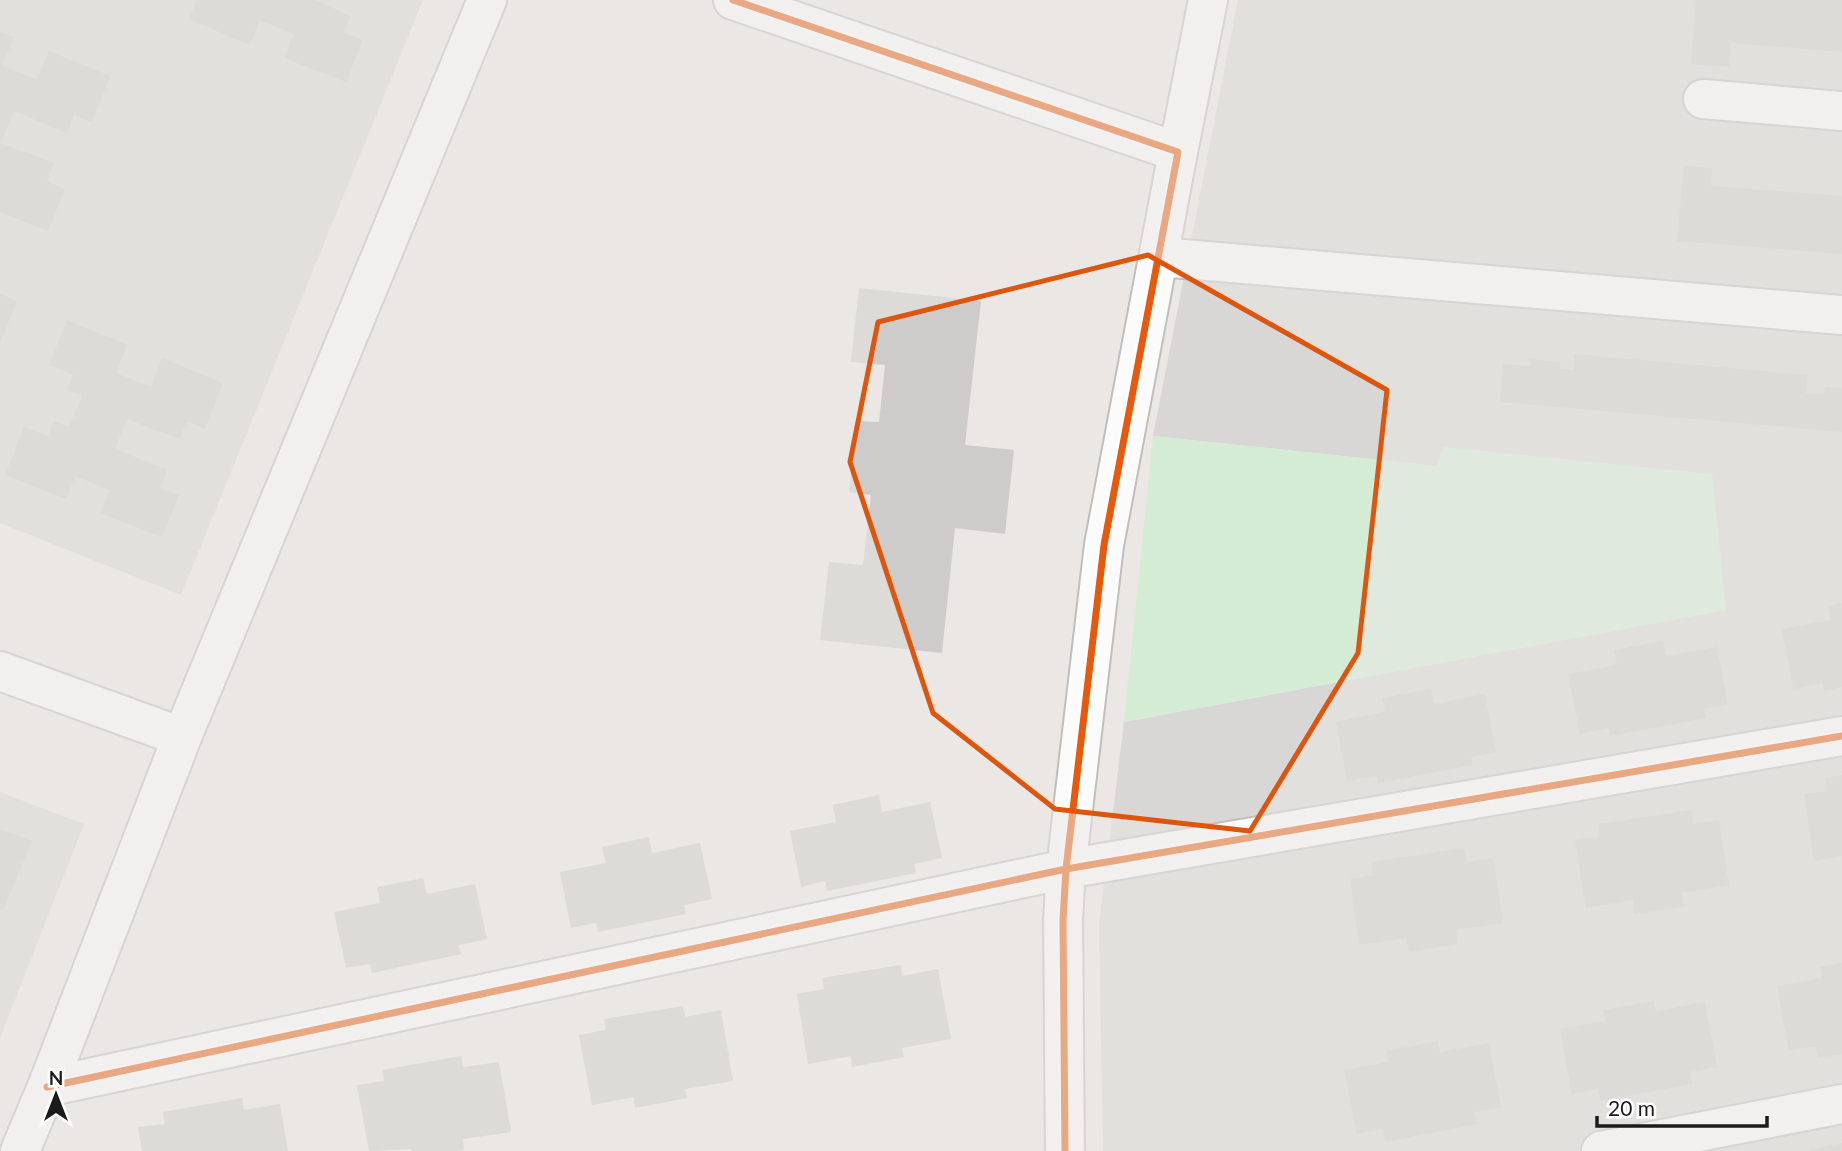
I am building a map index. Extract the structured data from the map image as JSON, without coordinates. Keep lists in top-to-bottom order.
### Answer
{
  "scale_bar": "20 m",
  "north": "top"
}
